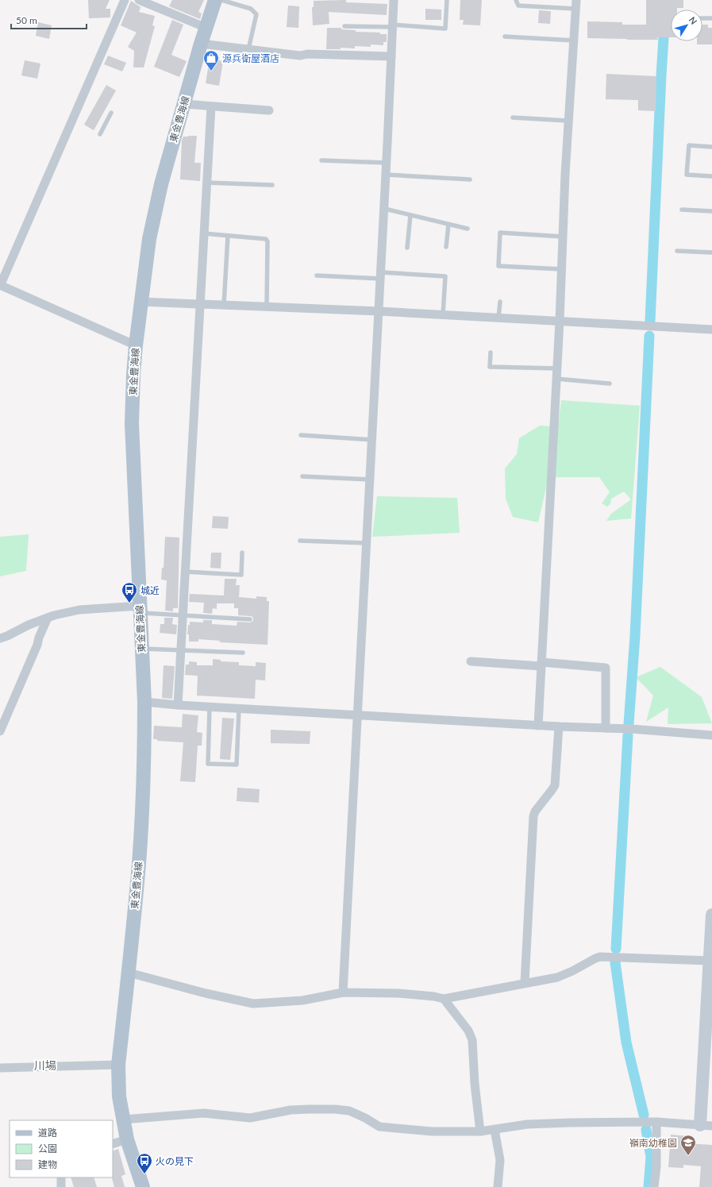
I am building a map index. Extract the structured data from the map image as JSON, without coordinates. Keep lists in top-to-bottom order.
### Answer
{
  "streets": {
    "main road": ["東金豊海線"]
  },
  "districts": ["川場"],
  "places": {
    "shop": ["源兵衛屋酒店"],
    "bus stop": ["城近", "火の見下"],
    "school or university": ["嶺南幼稚園"]
  },
  "legend": ["道路", "公園", "建物"],
  "scale_bar": "50 m",
  "north": "top right"
}
